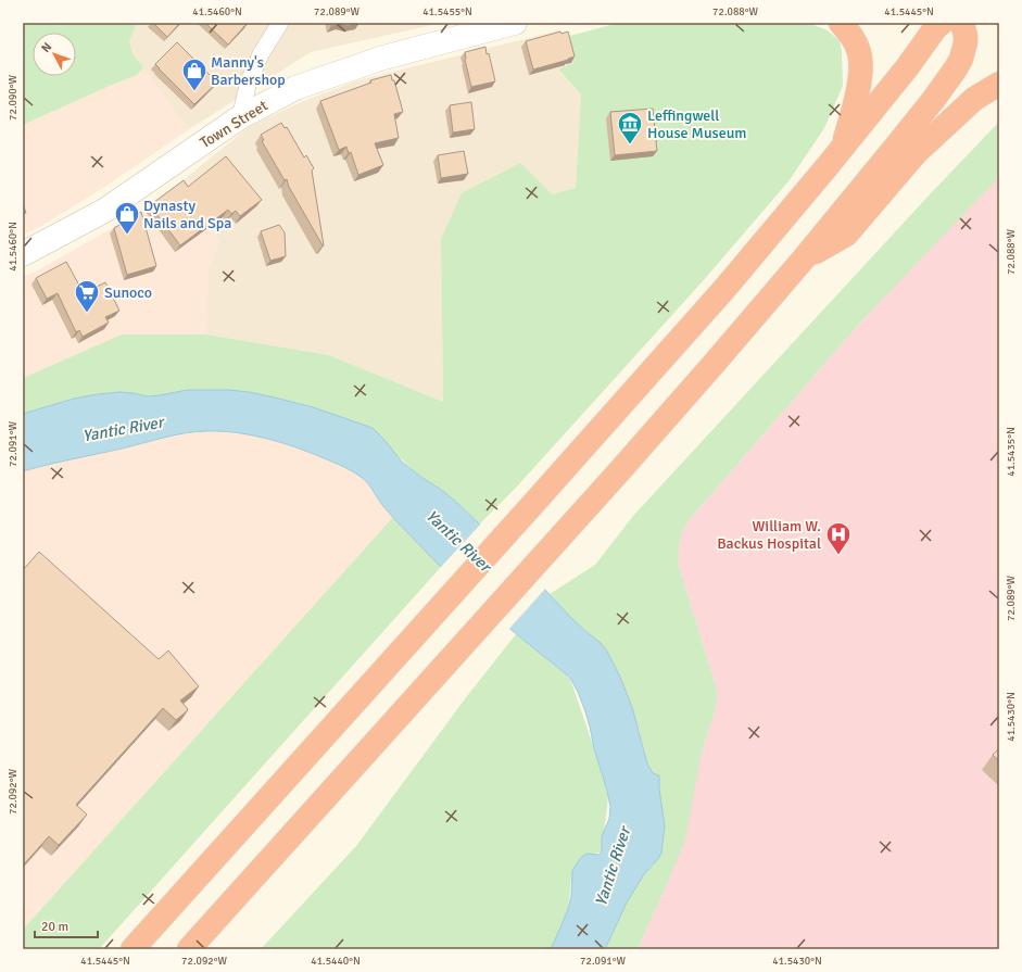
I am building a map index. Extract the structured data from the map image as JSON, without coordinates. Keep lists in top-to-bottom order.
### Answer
{
  "streets": {
    "main road": ["Town Street"]
  },
  "water": ["Yantic River"],
  "places": {
    "shop": ["Manny's Barbershop", "Dynasty Nails and Spa"],
    "museum": ["Leffingwell House Museum"],
    "supermarket": ["Sunoco"],
    "hospital": ["William W. Backus Hospital"]
  },
  "scale_bar": "20 m",
  "north": "top left",
  "coordinates": [
    "41.5460°N",
    "72.089°W",
    "41.5455°N",
    "72.088°W",
    "41.5445°N",
    "72.090°W",
    "72.091°W",
    "41.5435°N",
    "41.5430°N",
    "72.092°W",
    "41.5440°N"
  ]
}
